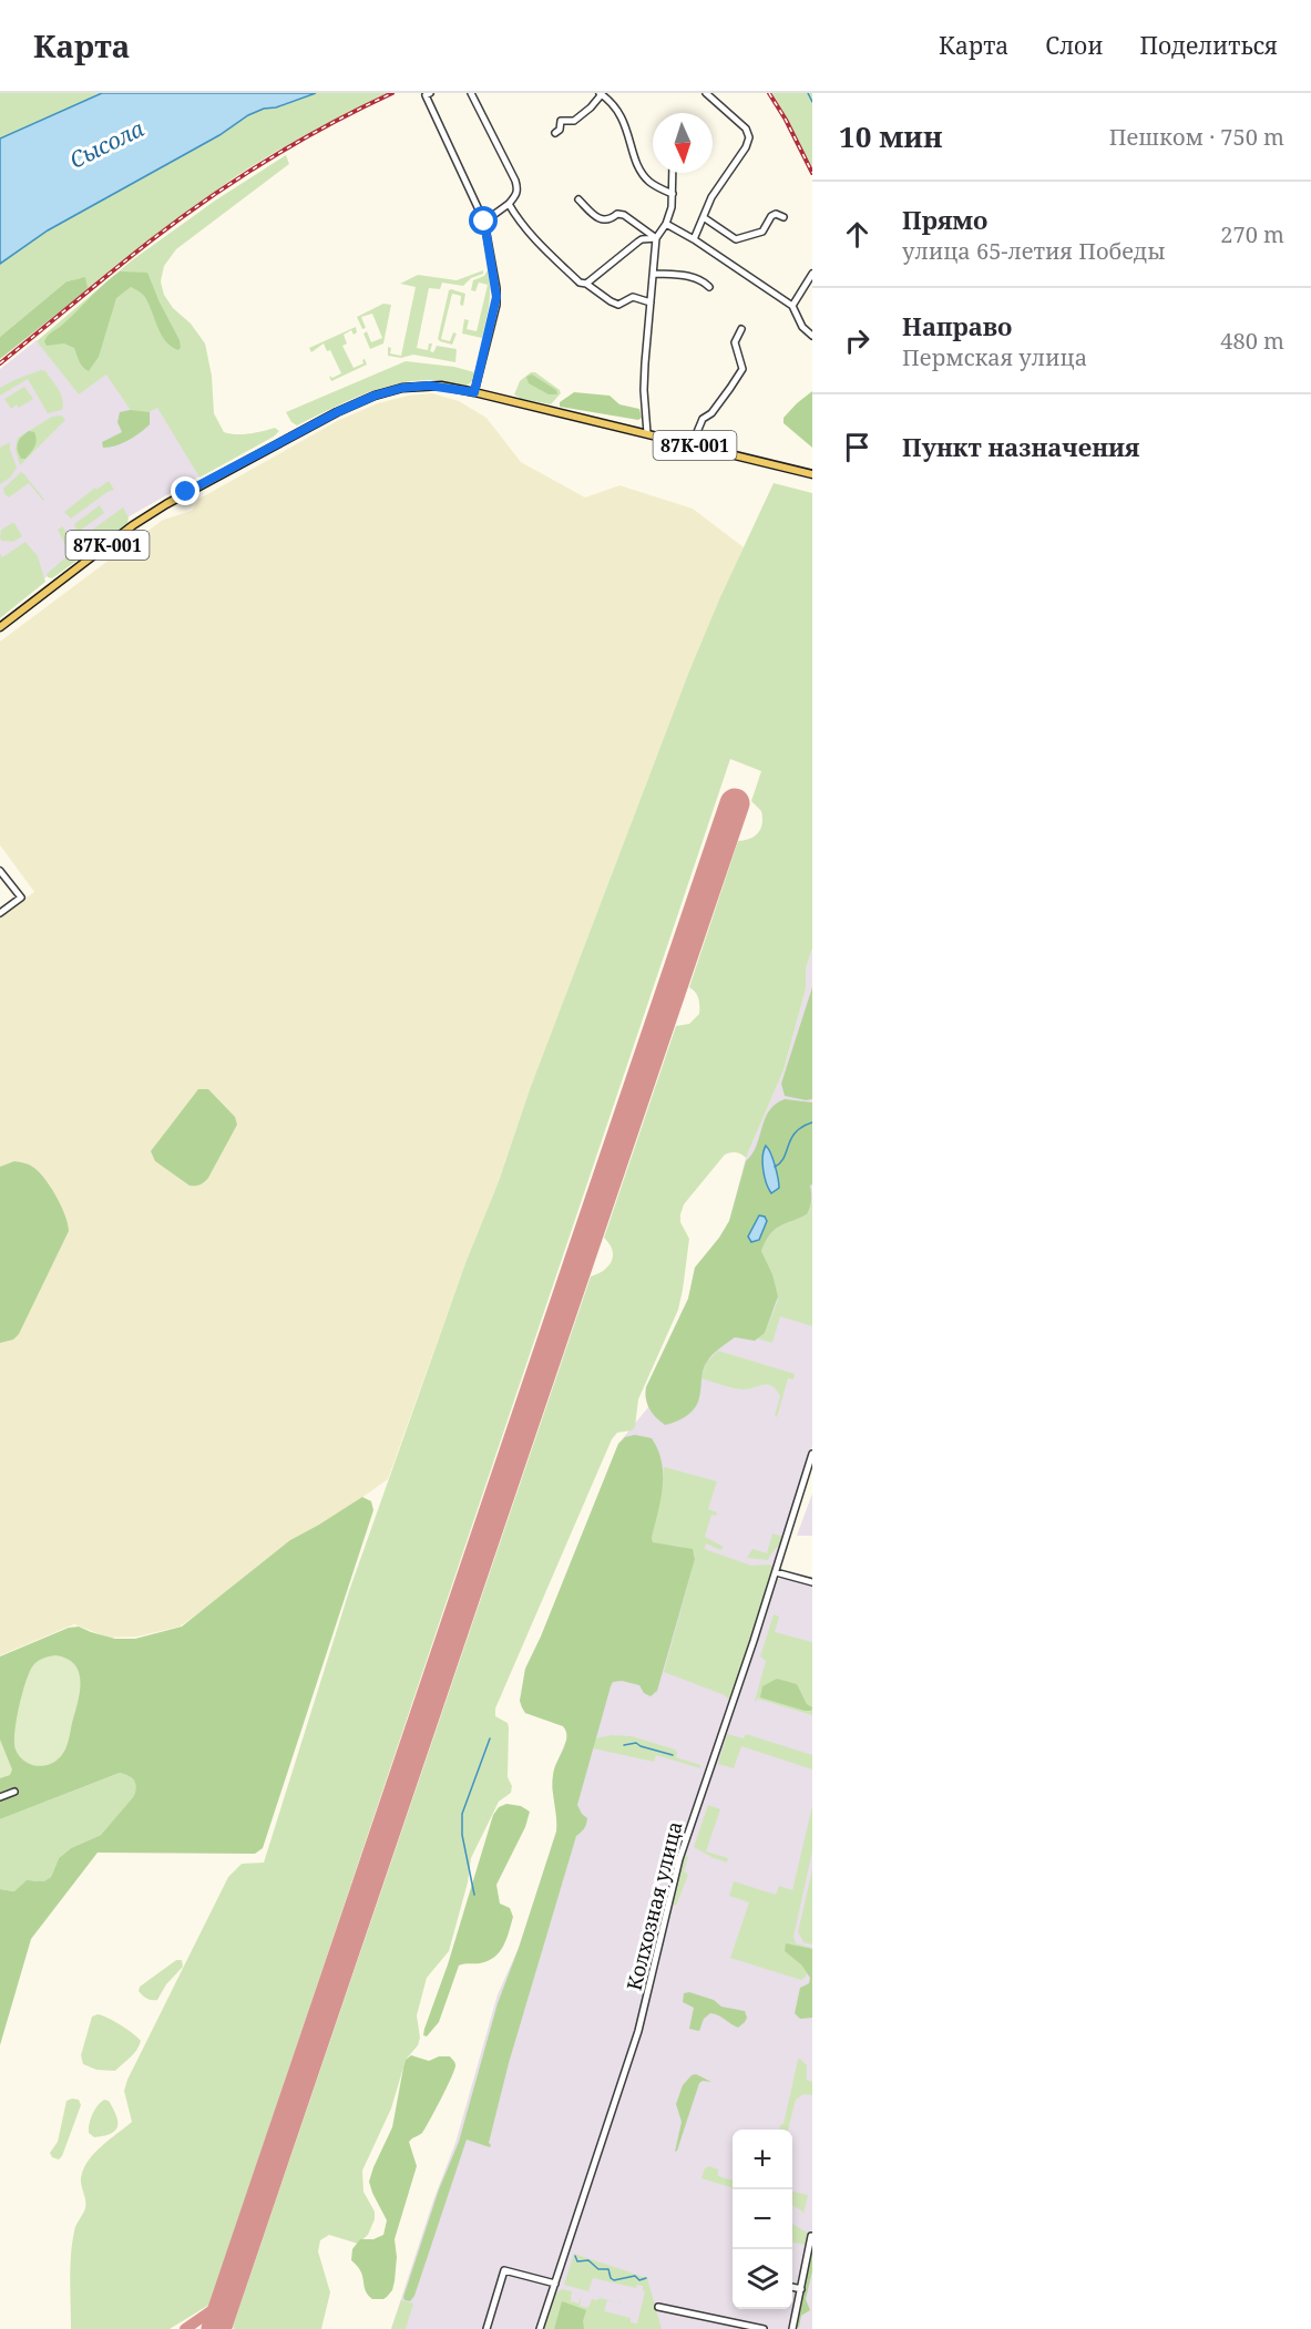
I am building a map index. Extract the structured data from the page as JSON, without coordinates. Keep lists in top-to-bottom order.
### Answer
{
  "streets": {
    "main road": ["87К-001"],
    "street": ["Колхозная улица"]
  },
  "water": ["Сысола"],
  "north": "bottom",
  "page": {
    "header": "Карта",
    "nav": ["Карта", "Слои", "Поделиться"],
    "heading": ["10 мин", "Пешком · 750 m"],
    "list": [
      ["Прямо", "улица 65-летия Победы", "270 m"],
      ["Направо", "Пермская улица", "480 m"],
      "Пункт назначения"
    ],
    "map_buttons": ["+", "−"]
  }
}
